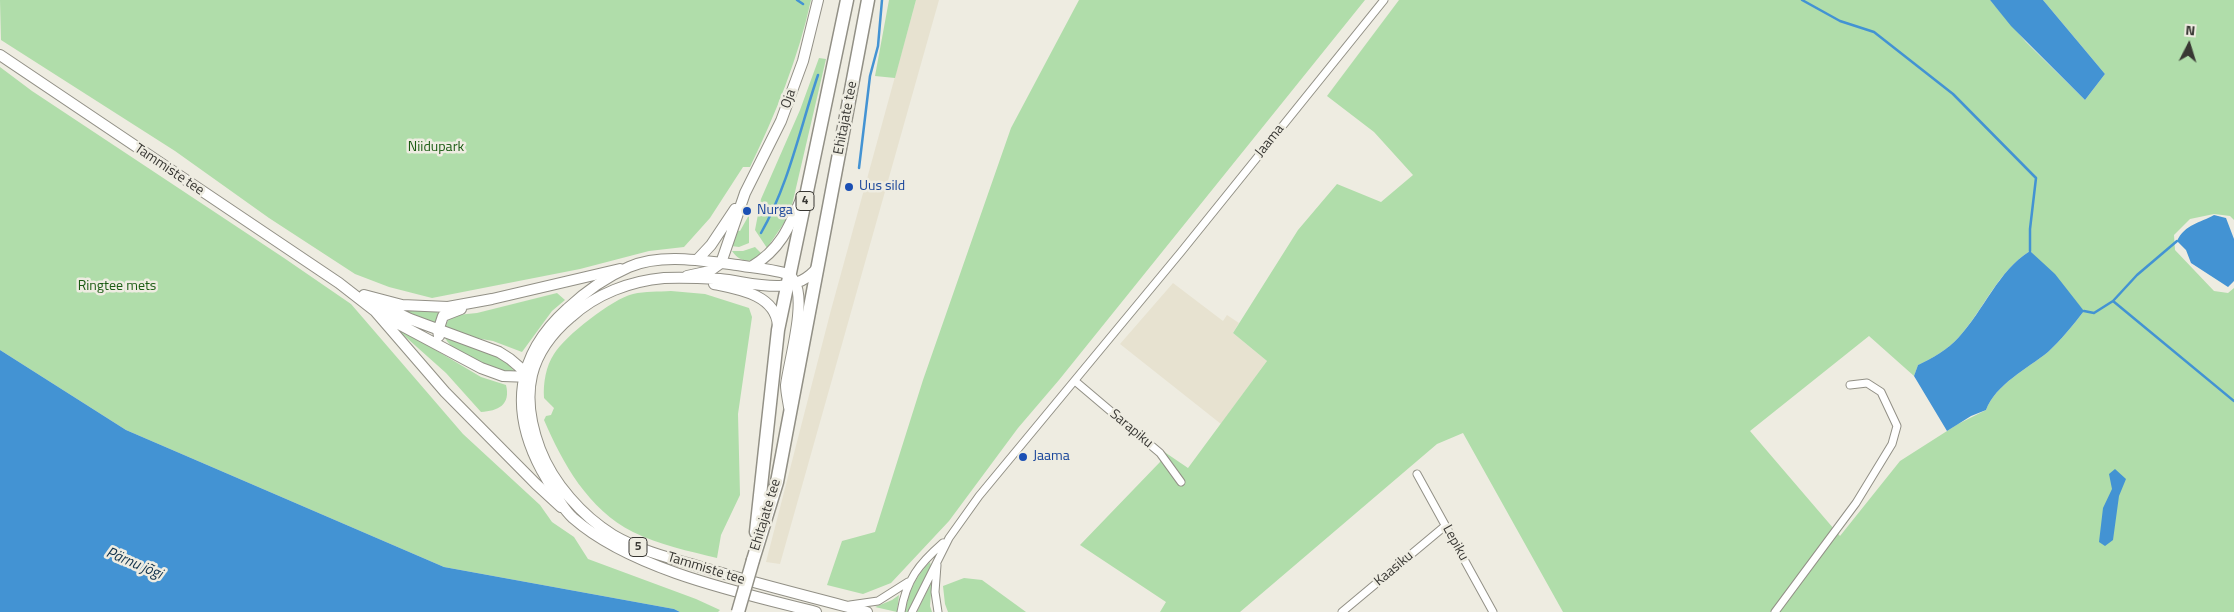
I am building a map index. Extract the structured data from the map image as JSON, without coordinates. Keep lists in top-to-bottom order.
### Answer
{
  "streets": {
    "highway": ["Ehitajate tee", "4"],
    "main road": ["Oja", "Tammiste tee", "5"],
    "street": [
      "Jaama",
      "Sarapiku",
      "Lepiku",
      "Kaasiku"
    ]
  },
  "crossings": [
    ["Oja", "5"],
    ["Ehitajate tee", "4"],
    ["Ehitajate tee", "5"],
    ["Jaama", "Tammiste tee"],
    ["Jaama", "Sarapiku"],
    ["Tammiste tee", "5"],
    ["Lepiku", "Kaasiku"]
  ],
  "water": ["Pärnu jõgi"],
  "parks": ["Niidupark", "Ringtee mets"],
  "places": ["Uus sild", "Nurga", "Jaama"],
  "north": "top"
}
